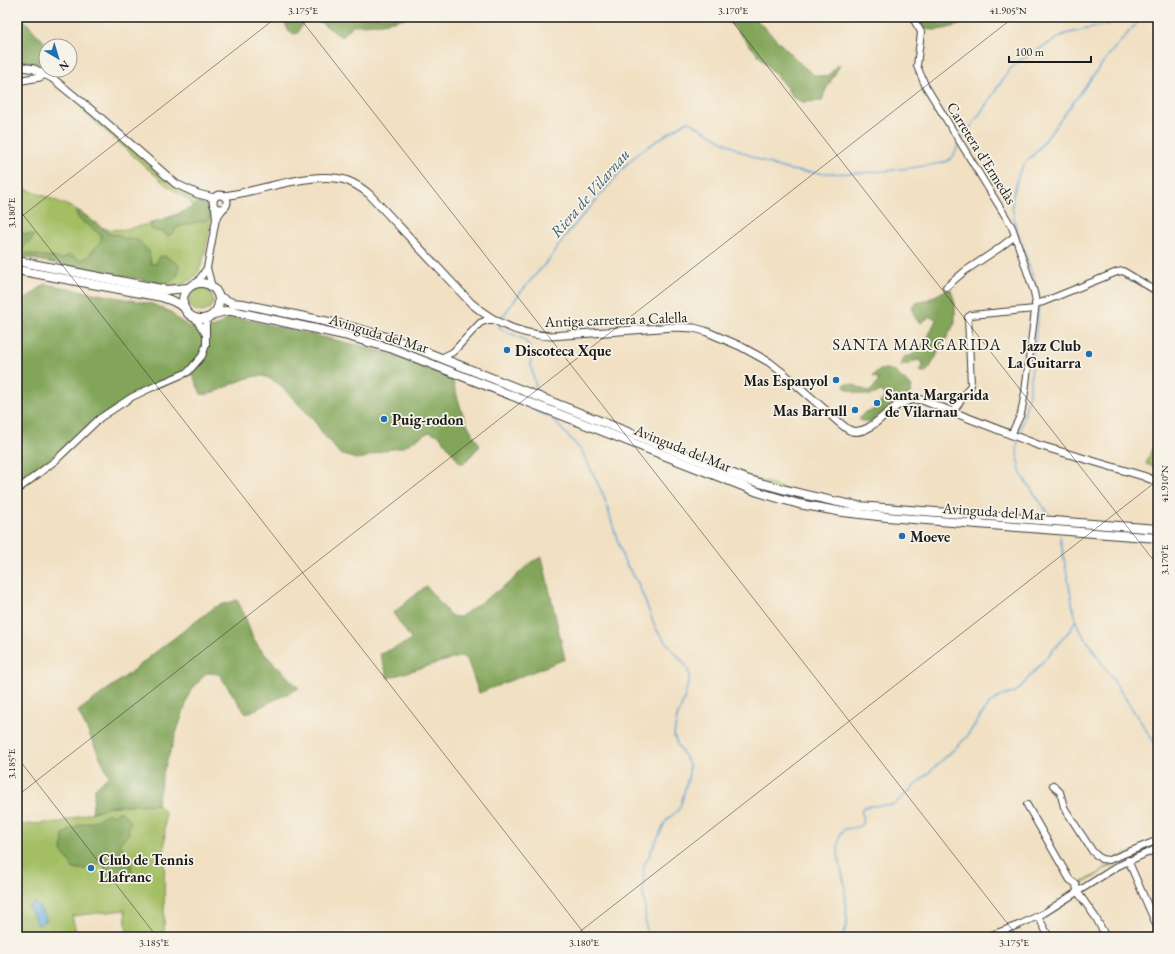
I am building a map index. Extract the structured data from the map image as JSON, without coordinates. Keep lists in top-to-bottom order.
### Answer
{
  "streets": {
    "main road": ["Avinguda del Mar"],
    "street": ["Carretera d'Ermedàs", "Antiga carretera a Calella"]
  },
  "crossings": [
    ["Carretera d'Ermedàs", "Antiga carretera a Calella"]
  ],
  "districts": ["SANTA MARGARIDA"],
  "water": ["Riera de Vilarnau"],
  "places": [
    "Discoteca Xque",
    "Jazz Club La Guitarra",
    "Mas Espanyol",
    "Santa Margarida de Vilarnau",
    "Mas Barrull",
    "Puig-rodon",
    "Moeve",
    "Club de Tennis Llafranc"
  ],
  "scale_bar": "100 m",
  "north": "bottom right",
  "coordinates": [
    "3.175°E",
    "3.170°E",
    "41.905°N",
    "3.180°E",
    "41.910°N",
    "3.185°E"
  ]
}
